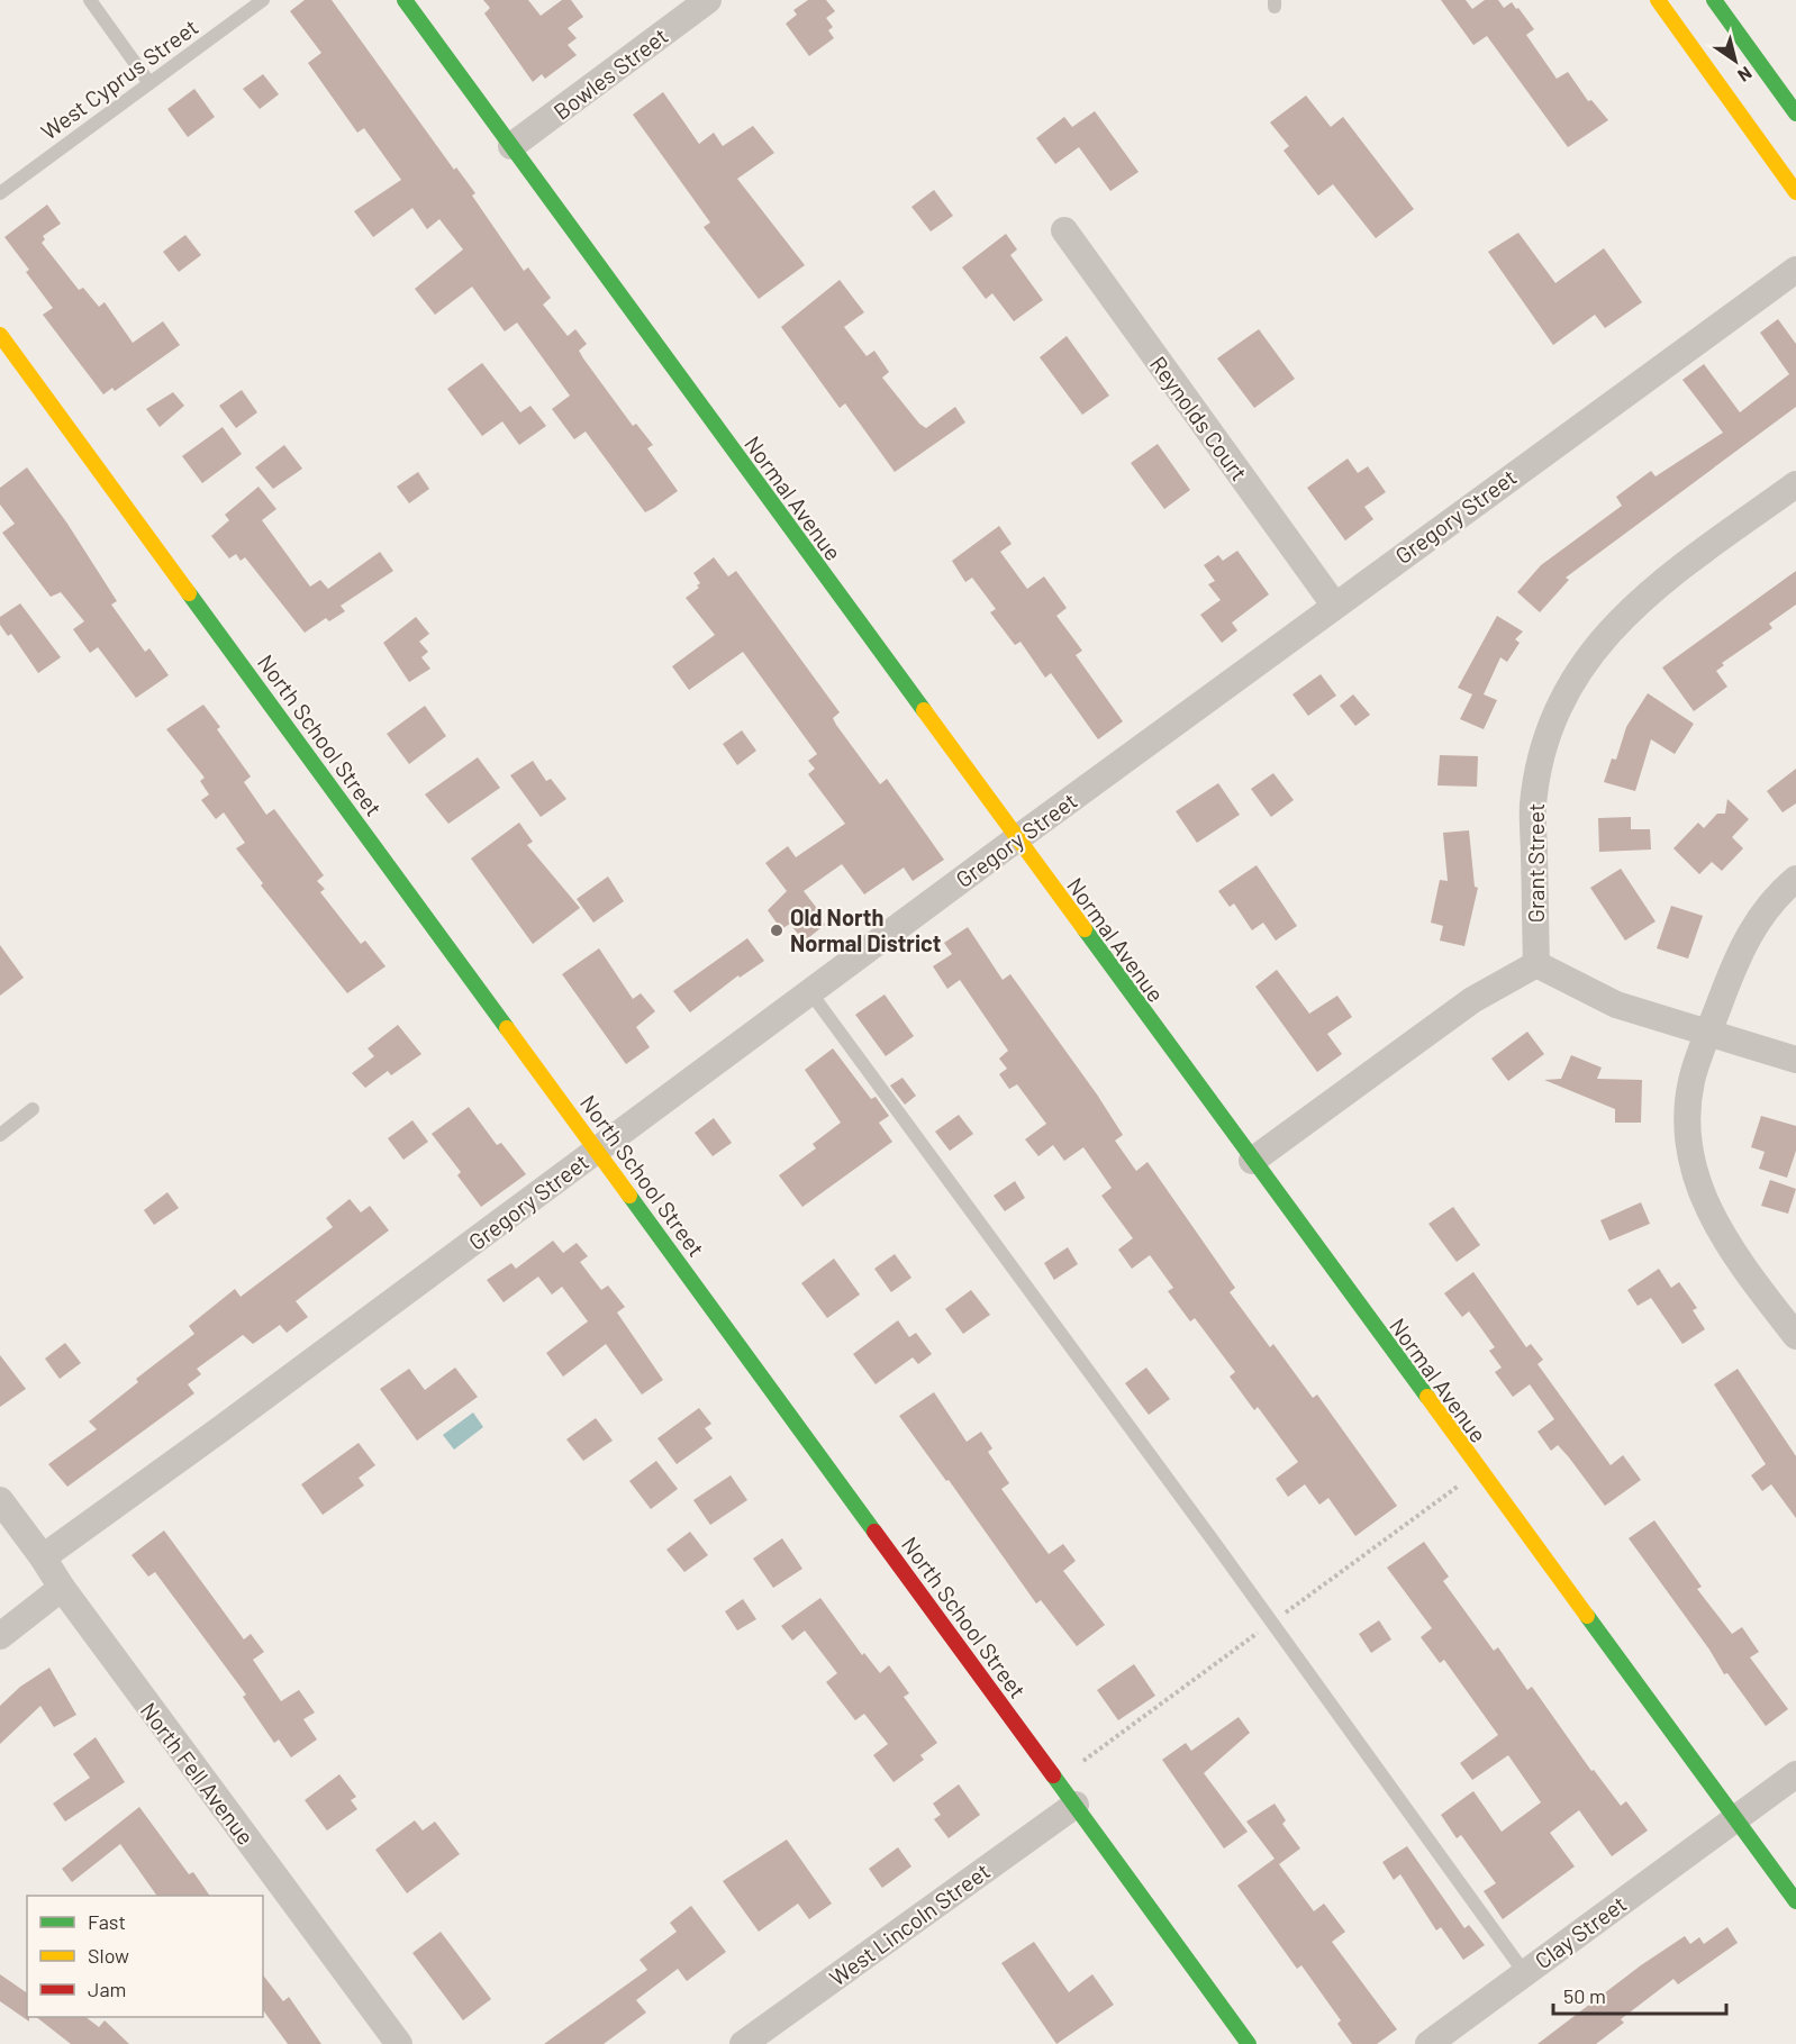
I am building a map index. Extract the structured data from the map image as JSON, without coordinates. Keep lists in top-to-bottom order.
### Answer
{
  "streets": {
    "street": [
      "Bowles Street",
      "Reynolds Court",
      "Normal Avenue",
      "Gregory Street",
      "North School Street",
      "Grant Street",
      "North Fell Avenue",
      "West Lincoln Street",
      "Clay Street"
    ],
    "lane": ["West Cyprus Street"]
  },
  "crossings": [
    ["Bowles Street", "Normal Avenue"],
    ["Reynolds Court", "Gregory Street"],
    ["Normal Avenue", "Gregory Street"],
    ["Normal Avenue", "Clay Street"],
    ["Gregory Street", "North School Street"],
    ["Gregory Street", "North Fell Avenue"],
    ["North School Street", "West Lincoln Street"]
  ],
  "places": ["Old North Normal District"],
  "legend": ["Fast", "Slow", "Jam"],
  "scale_bar": "50 m",
  "north": "bottom right"
}
